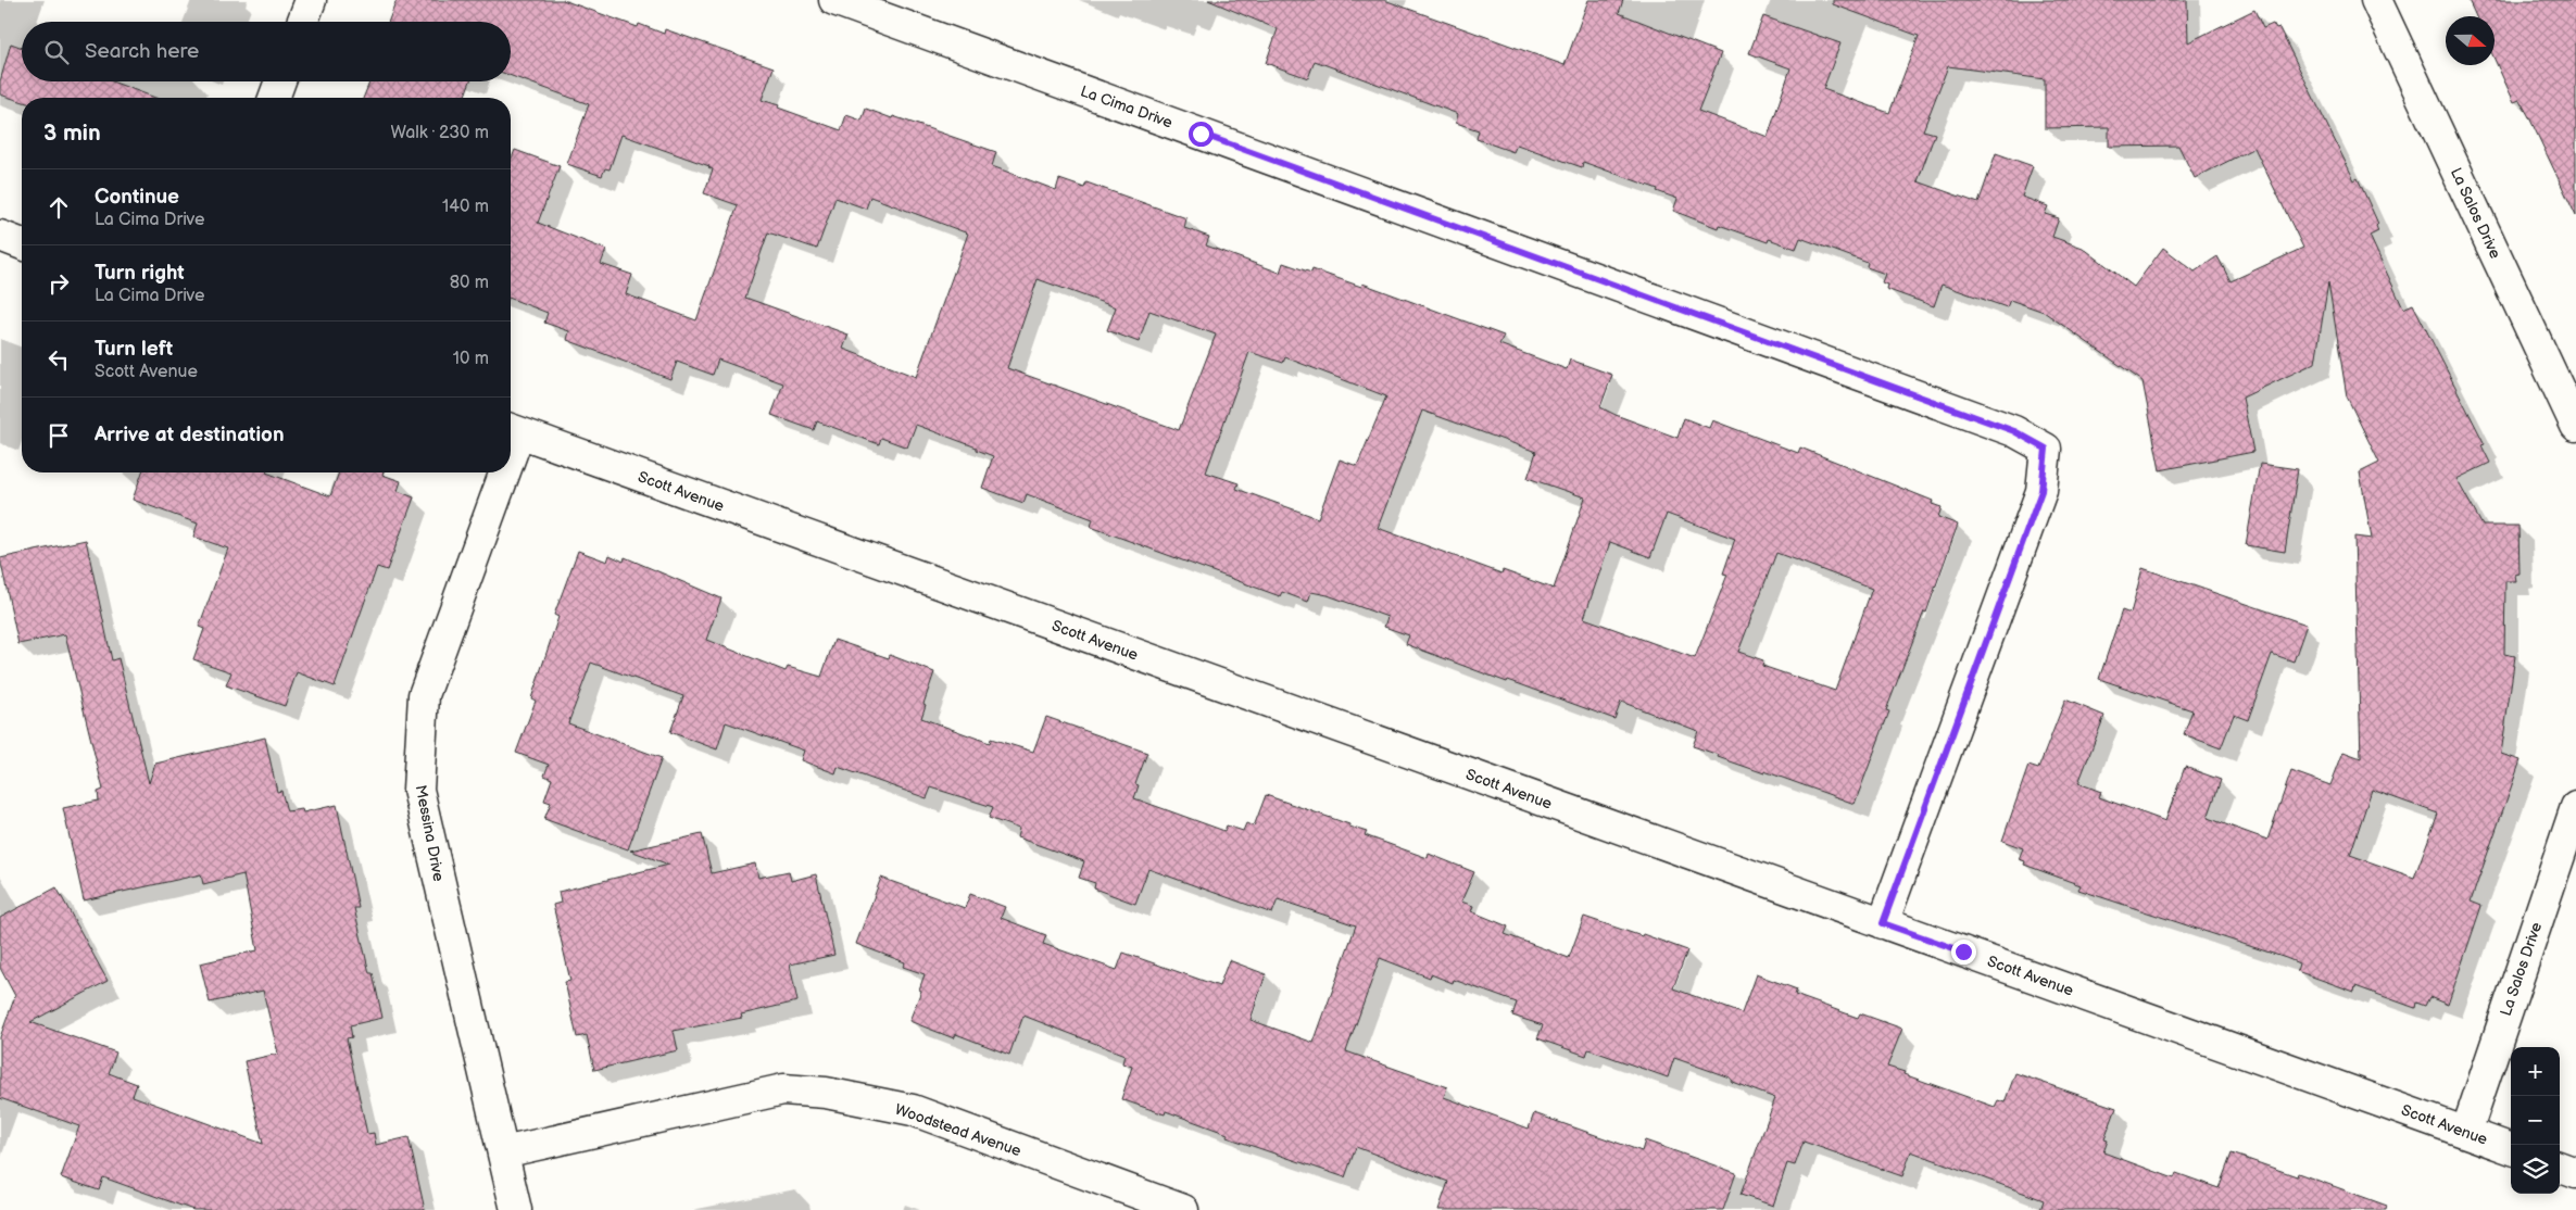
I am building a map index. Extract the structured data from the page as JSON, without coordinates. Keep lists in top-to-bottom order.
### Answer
{
  "streets": {
    "street": [
      "La Cima Drive",
      "La Salos Drive",
      "Scott Avenue",
      "Messina Drive",
      "Woodstead Avenue"
    ]
  },
  "crossings": [
    ["La Cima Drive", "Scott Avenue"],
    ["La Salos Drive", "Scott Avenue"],
    ["Messina Drive", "Woodstead Avenue"]
  ],
  "north": "right",
  "page": {
    "search": "Search here",
    "heading": ["3 min", "Walk · 230 m"],
    "list": [
      ["Continue", "La Cima Drive", "140 m"],
      ["Turn right", "La Cima Drive", "80 m"],
      ["Turn left", "Scott Avenue", "10 m"],
      "Arrive at destination"
    ],
    "map_buttons": ["+", "−"]
  }
}
